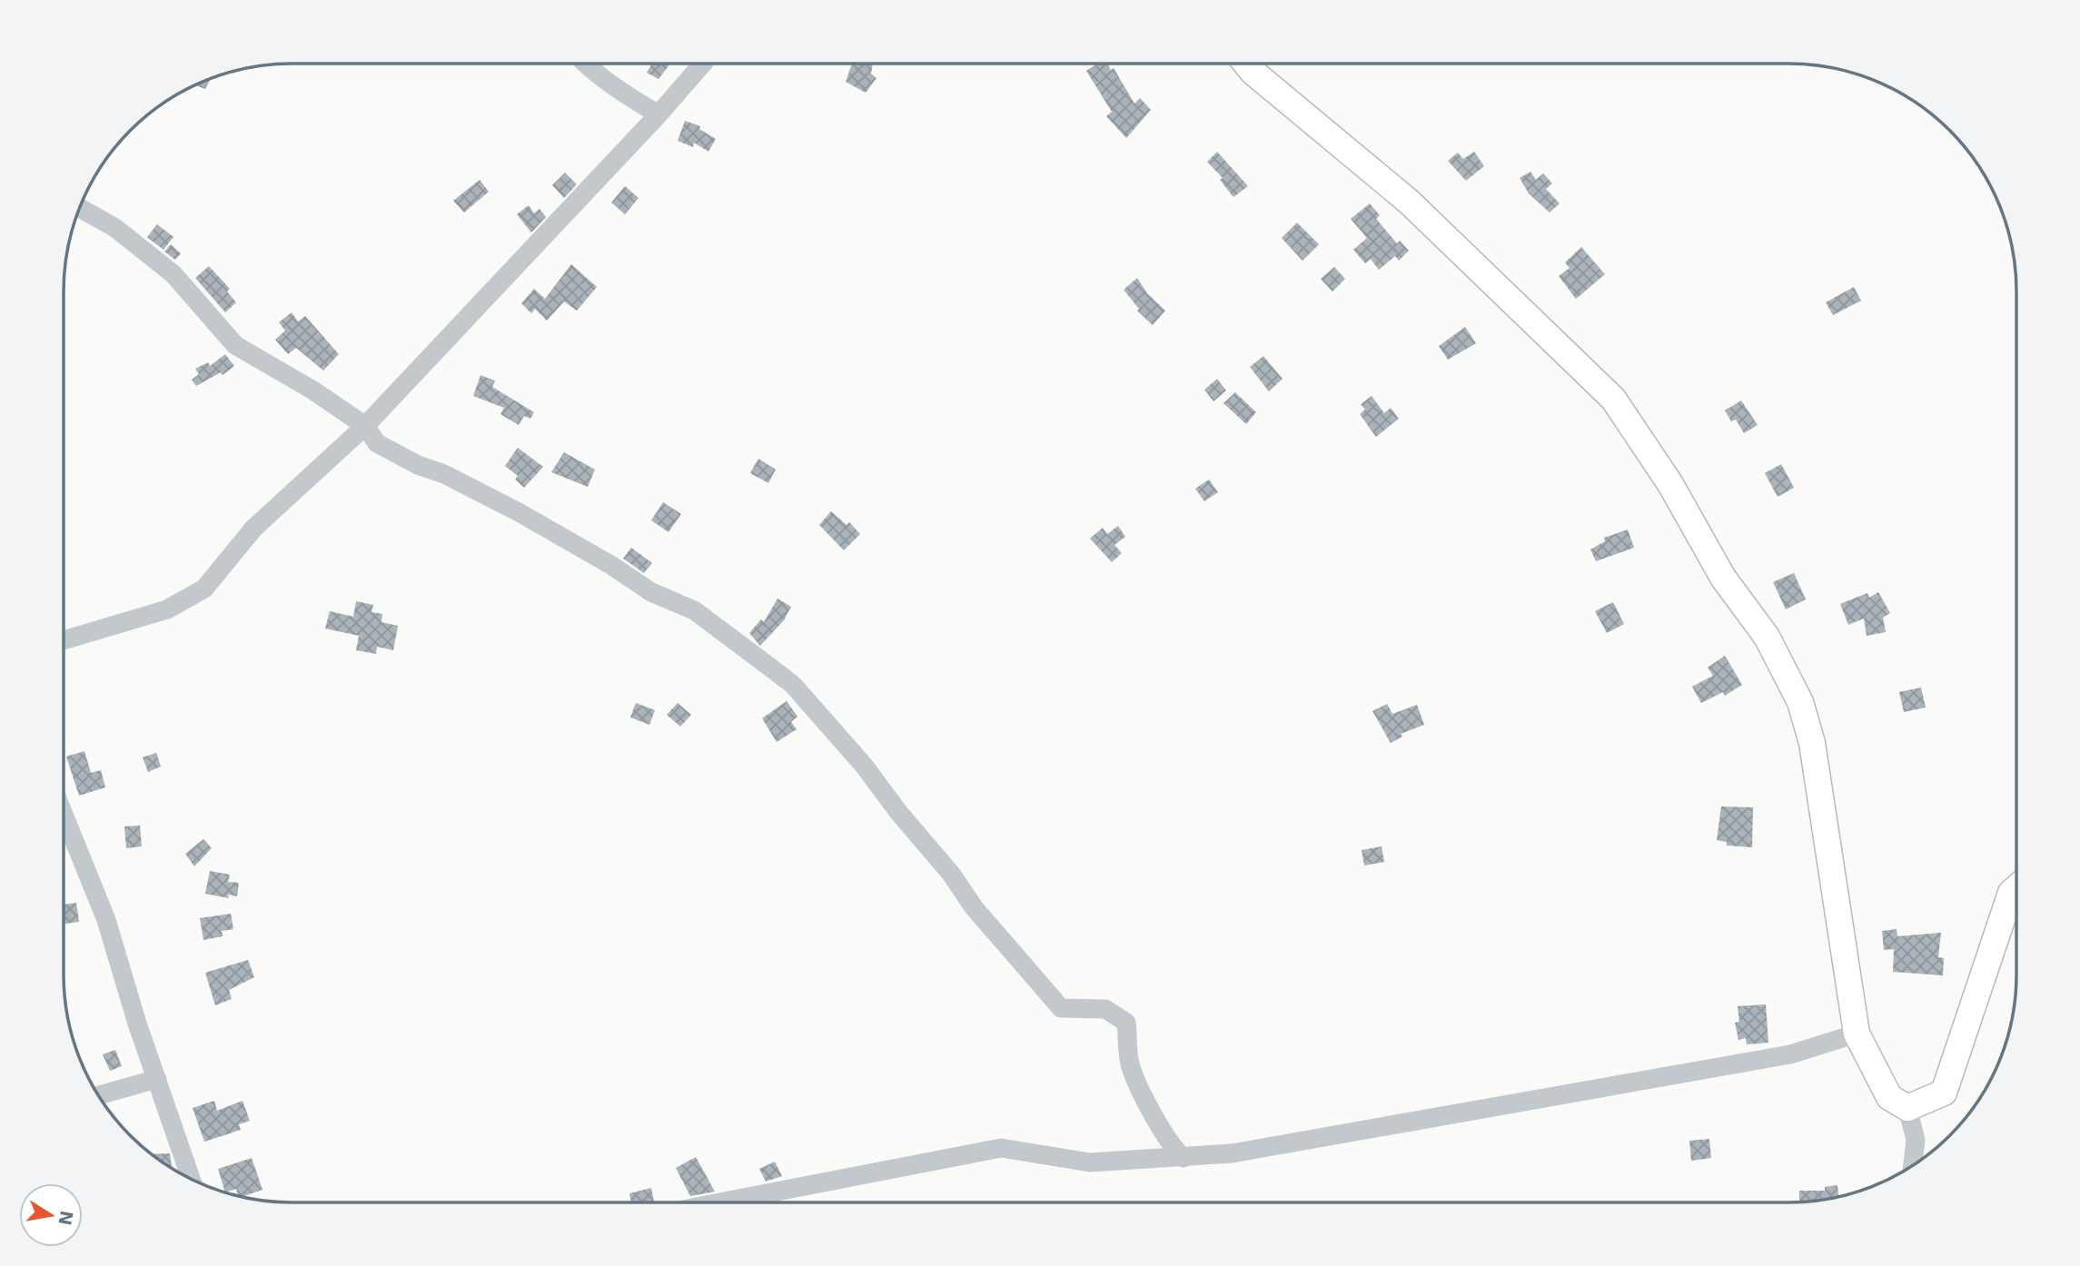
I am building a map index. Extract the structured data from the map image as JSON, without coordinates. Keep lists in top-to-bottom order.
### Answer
{
  "north": "right"
}
